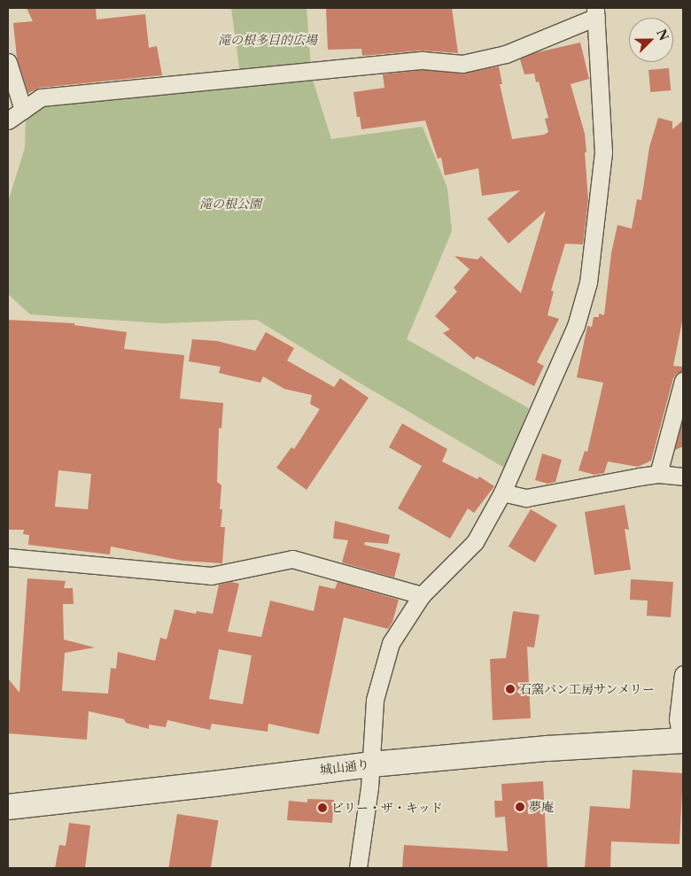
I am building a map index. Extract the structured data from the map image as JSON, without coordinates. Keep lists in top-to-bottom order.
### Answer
{
  "streets": {
    "street": ["城山通り"]
  },
  "parks": ["滝の根多目的広場", "滝の根公園"],
  "places": ["石窯パン工房サンメリー", "夢庵", "ビリー・ザ・キッド"],
  "north": "top right"
}
